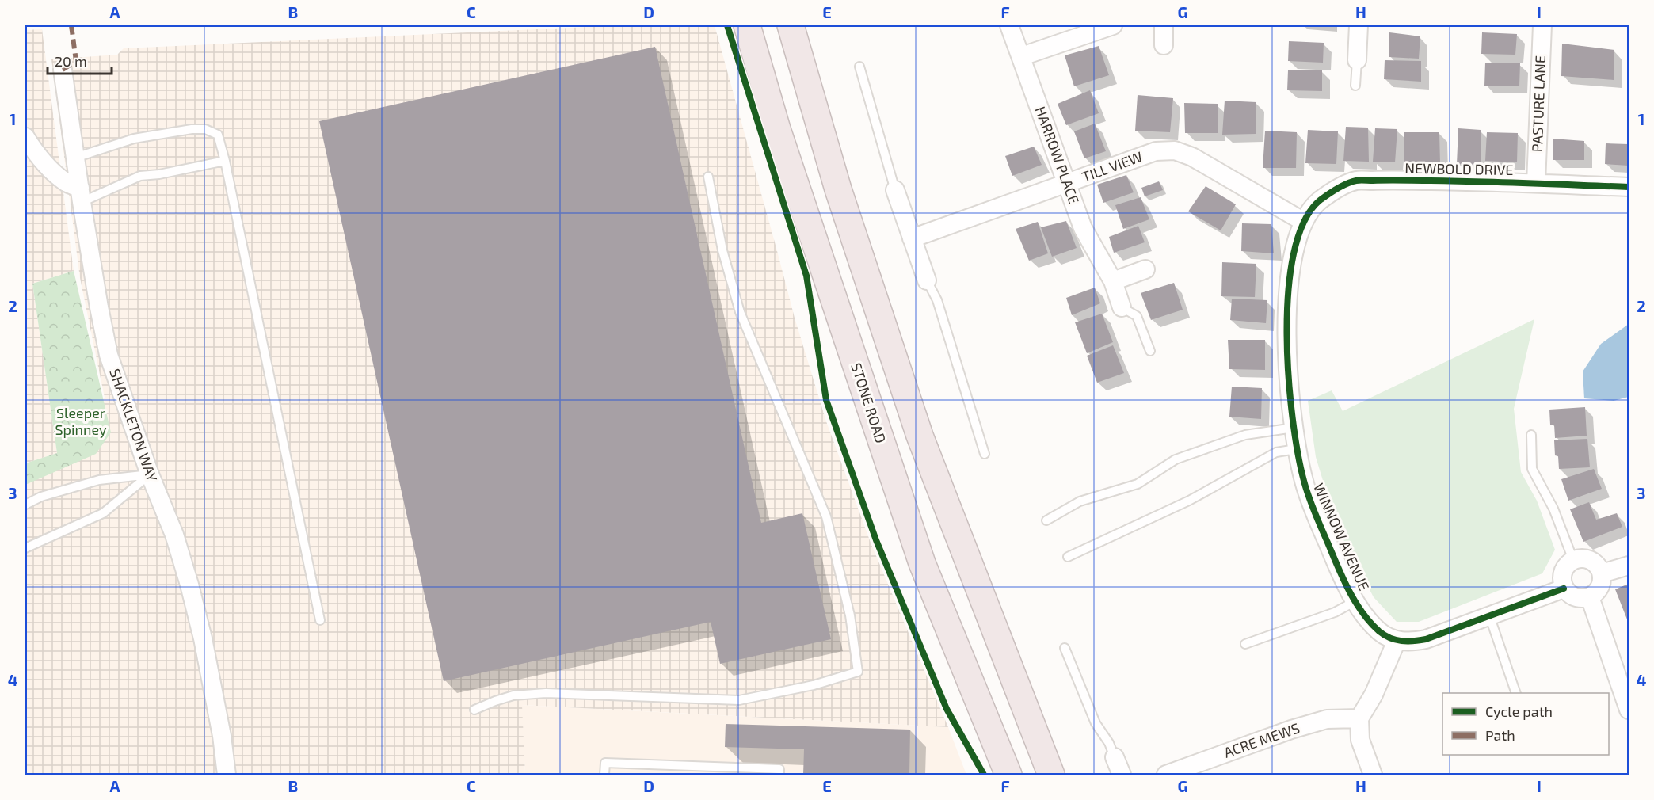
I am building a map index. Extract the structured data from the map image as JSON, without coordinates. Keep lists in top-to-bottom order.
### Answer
{
  "streets": {
    "highway": ["STONE ROAD"],
    "street": [
      "PASTURE LANE",
      "HARROW PLACE",
      "TILL VIEW",
      "NEWBOLD DRIVE",
      "SHACKLETON WAY",
      "WINNOW AVENUE",
      "ACRE MEWS"
    ]
  },
  "crossings": [
    ["PASTURE LANE", "NEWBOLD DRIVE"],
    ["HARROW PLACE", "TILL VIEW"],
    ["TILL VIEW", "NEWBOLD DRIVE"],
    ["TILL VIEW", "WINNOW AVENUE"],
    ["NEWBOLD DRIVE", "WINNOW AVENUE"]
  ],
  "parks": ["Sleeper Spinney"],
  "legend": ["Cycle path", "Path"],
  "scale_bar": "20 m",
  "grid": {
    "columns": [
      "A",
      "B",
      "C",
      "D",
      "E",
      "F",
      "G",
      "H",
      "I"
    ],
    "rows": [
      "1",
      "2",
      "3",
      "4"
    ]
  }
}
